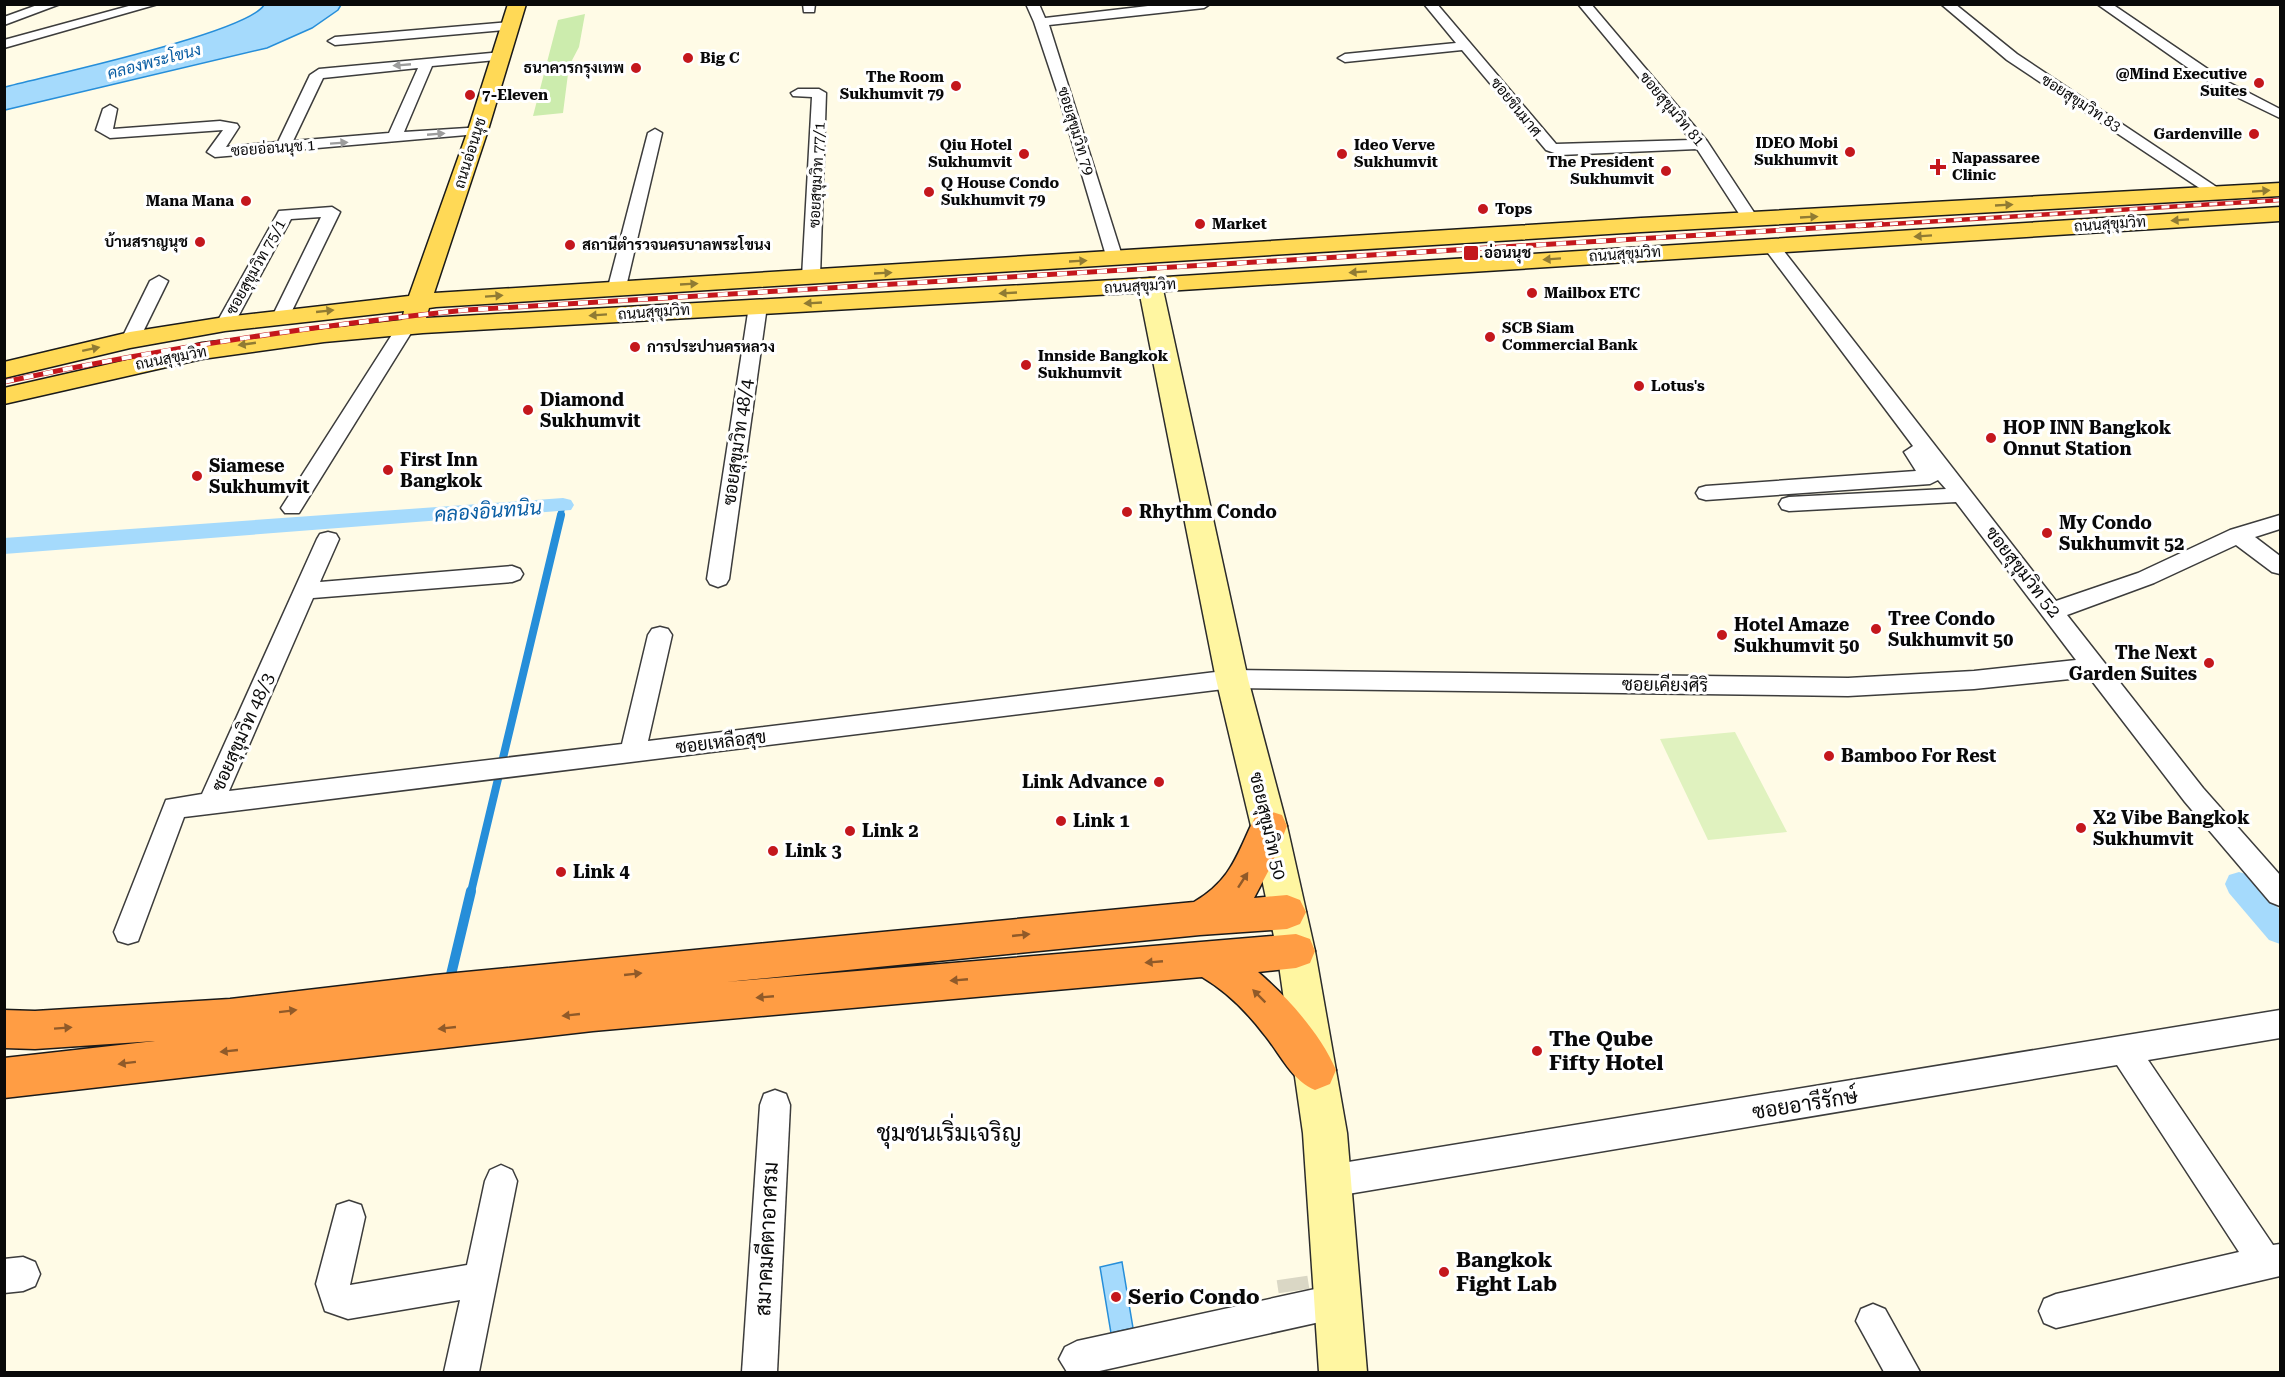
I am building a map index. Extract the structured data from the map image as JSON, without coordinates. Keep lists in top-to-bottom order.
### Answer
{
  "streets": {
    "main road": ["ถนนอ่อนนุช", "ถนนสุขุมวิท"],
    "street": [
      "ซอยสุขุมวิท 83",
      "ซอยชินมาศ",
      "ซอยสุขุมวิท 81",
      "ซอยสุขุมวิท 79",
      "ซอยอ่อนนุช 1",
      "ซอยสุขุมวิท 77/1",
      "ซอยสุขุมวิท 75/1",
      "ซอยสุขุมวิท 48/4",
      "ซอยสุขุมวิท 52",
      "ซอยเคียงศิริ",
      "ซอยสุขุมวิท 48/3",
      "ซอยเหลือสุข",
      "ซอยสุขุมวิท 50",
      "ซอยอารีรักษ์",
      "สมาคมคีตาอาศรม"
    ]
  },
  "crossings": [
    ["ซอยสุขุมวิท 83", "ถนนสุขุมวิท"],
    ["ซอยชินมาศ", "ซอยสุขุมวิท 81"],
    ["ซอยสุขุมวิท 81", "ถนนสุขุมวิท"],
    ["ซอยสุขุมวิท 79", "ถนนสุขุมวิท"],
    ["ซอยอ่อนนุช 1", "ถนนอ่อนนุช"],
    ["ถนนอ่อนนุช", "ถนนสุขุมวิท"],
    ["ซอยสุขุมวิท 77/1", "ถนนสุขุมวิท"],
    ["ถนนสุขุมวิท", "ซอยสุขุมวิท 75/1"],
    ["ถนนสุขุมวิท", "ซอยสุขุมวิท 48/4"],
    ["ถนนสุขุมวิท", "ซอยสุขุมวิท 52"],
    ["ถนนสุขุมวิท", "ซอยสุขุมวิท 50"],
    ["ซอยสุขุมวิท 52", "ซอยเคียงศิริ"],
    ["ซอยเคียงศิริ", "ซอยเหลือสุข"],
    ["ซอยเคียงศิริ", "ซอยสุขุมวิท 50"],
    ["ซอยสุขุมวิท 48/3", "ซอยเหลือสุข"],
    ["ซอยเหลือสุข", "ซอยสุขุมวิท 50"]
  ],
  "districts": ["ชุมชนเริ่มเจริญ"],
  "water": ["คลองพระโขนง", "คลองอินทนิน"],
  "places": {
    "other": [
      "Big C",
      "ธนาคารกรุงเทพ",
      "@Mind Executive Suites",
      "The Room Sukhumvit 79",
      "7-Eleven",
      "Gardenville",
      "IDEO Mobi Sukhumvit",
      "Qiu Hotel Sukhumvit",
      "Ideo Verve Sukhumvit",
      "The President Sukhumvit",
      "Q House Condo Sukhumvit 79",
      "Mana Mana",
      "Tops",
      "Market",
      "บ้านสราญนุช",
      "สถานีตำรวจนครบาลพระโขนง",
      "Mailbox ETC",
      "SCB Siam Commercial Bank",
      "การประปานครหลวง",
      "Innside Bangkok Sukhumvit",
      "Lotus's",
      "Diamond Sukhumvit",
      "HOP INN Bangkok Onnut Station",
      "First Inn Bangkok",
      "Siamese Sukhumvit",
      "Rhythm Condo",
      "My Condo Sukhumvit 52",
      "Tree Condo Sukhumvit 50",
      "Hotel Amaze Sukhumvit 50",
      "The Next Garden Suites",
      "Bamboo For Rest",
      "Link Advance",
      "Link 1",
      "X2 Vibe Bangkok Sukhumvit",
      "Link 2",
      "Link 3",
      "Link 4",
      "The Qube Fifty Hotel",
      "Bangkok Fight Lab",
      "Serio Condo"
    ],
    "health": ["Napassaree Clinic"],
    "transit": ["อ่อนนุช"]
  }
}
